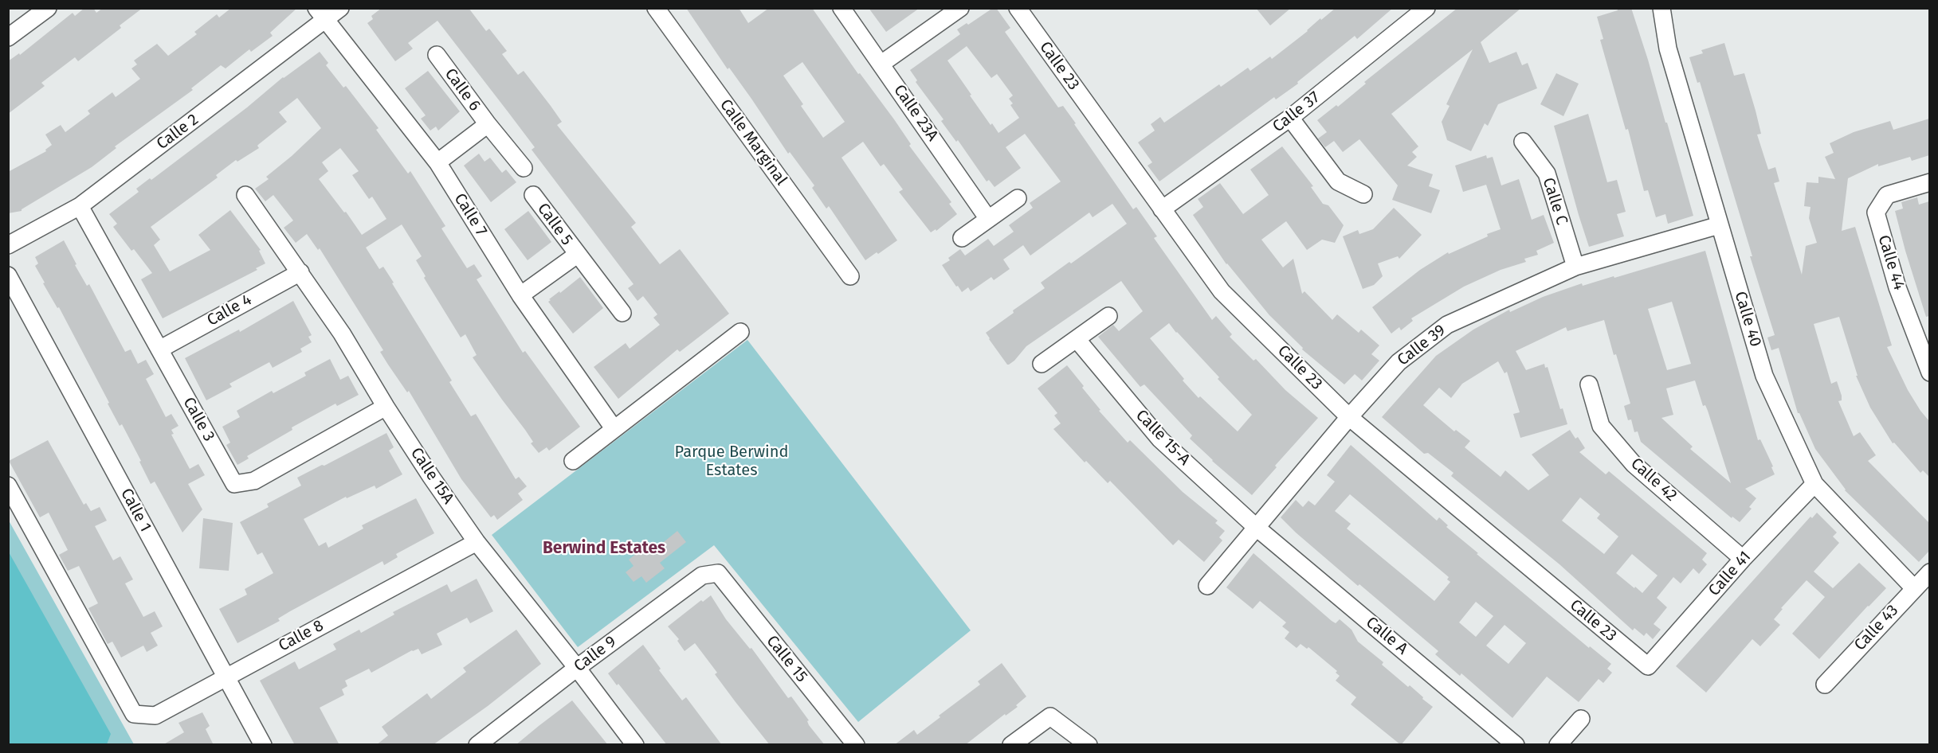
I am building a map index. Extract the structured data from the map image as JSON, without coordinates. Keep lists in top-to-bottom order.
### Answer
{
  "streets": {
    "street": [
      "Calle 23",
      "Calle 6",
      "Calle 37",
      "Calle 23A",
      "Calle 2",
      "Calle Marginal",
      "Calle C",
      "Calle 7",
      "Calle 5",
      "Calle 44",
      "Calle 4",
      "Calle 40",
      "Calle 39",
      "Calle 3",
      "Calle 15-A",
      "Calle 15A",
      "Calle 42",
      "Calle 1",
      "Calle 41",
      "Calle 43",
      "Calle 8",
      "Calle A",
      "Calle 9",
      "Calle 15"
    ]
  },
  "crossings": [
    ["Calle 23", "Calle 37"],
    ["Calle 23", "Calle 39"],
    ["Calle 23", "Calle 41"],
    ["Calle 6", "Calle 7"],
    ["Calle 2", "Calle 7"],
    ["Calle 2", "Calle 3"],
    ["Calle C", "Calle 39"],
    ["Calle 7", "Calle 5"],
    ["Calle 4", "Calle 3"],
    ["Calle 4", "Calle 15A"],
    ["Calle 40", "Calle 39"],
    ["Calle 40", "Calle 41"],
    ["Calle 40", "Calle 43"],
    ["Calle 39", "Calle 15-A"],
    ["Calle 39", "Calle A"],
    ["Calle 3", "Calle 15A"],
    ["Calle 15-A", "Calle A"],
    ["Calle 15A", "Calle 8"],
    ["Calle 15A", "Calle 9"],
    ["Calle 42", "Calle 41"],
    ["Calle 1", "Calle 8"],
    ["Calle 9", "Calle 15"]
  ],
  "districts": ["Berwind Estates"],
  "parks": ["Parque Berwind Estates"]
}
